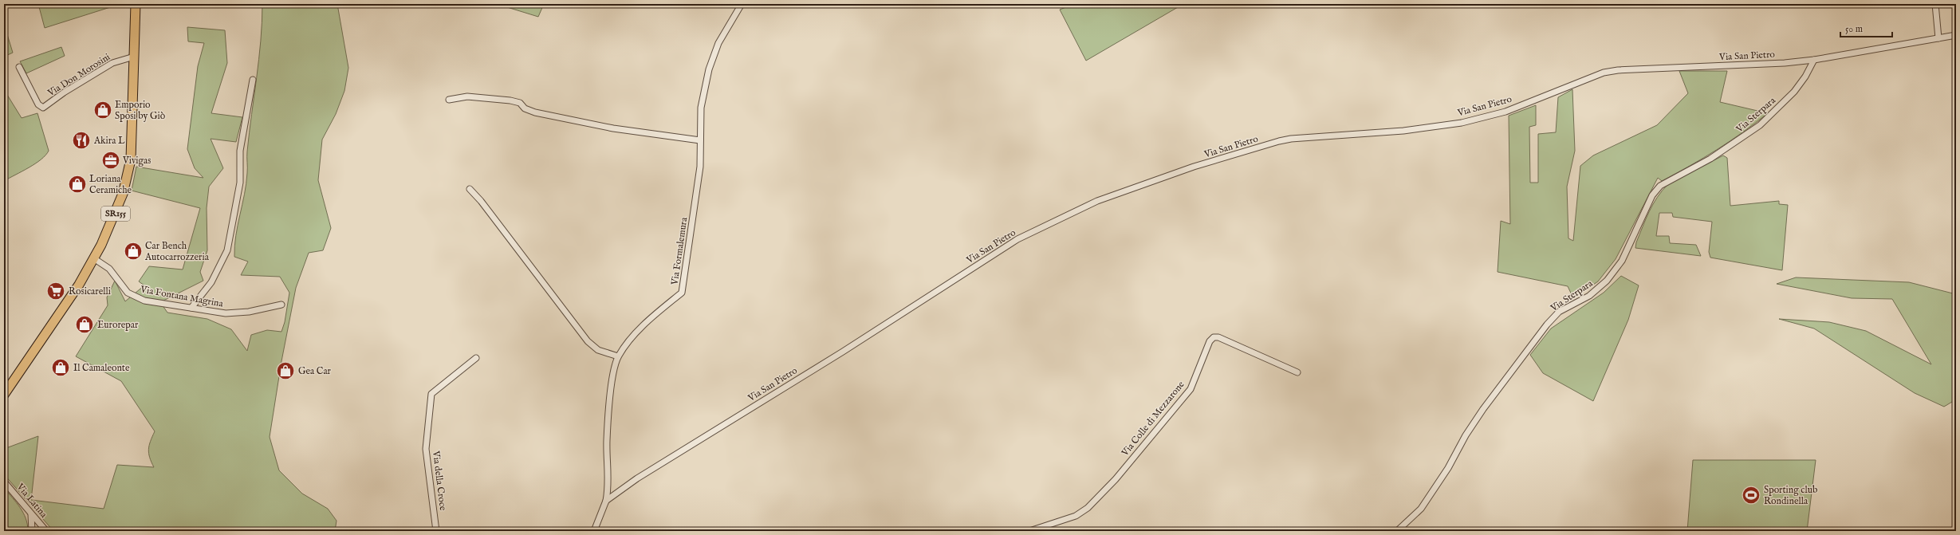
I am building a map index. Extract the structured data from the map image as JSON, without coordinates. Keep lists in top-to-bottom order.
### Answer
{
  "streets": {
    "main road": ["SR155"],
    "street": [
      "Via San Pietro",
      "Via Don Morosini",
      "Via Sterpara",
      "Via Formalemura",
      "Via Fontana Magrina",
      "Via Colle di Mezzarone",
      "Via della Croce",
      "Via Latina"
    ]
  },
  "crossings": [
    ["Via San Pietro", "Via Sterpara"],
    ["Via San Pietro", "Via Formalemura"],
    ["Via Don Morosini", "SR155"],
    ["SR155", "Via Fontana Magrina"]
  ],
  "places": {
    "shop": [
      "Emporio Sposi by Giò",
      "Loriana Ceramiche",
      "Car Bench Autocarrozzeria",
      "Eurorepar",
      "Il Camaleonte",
      "Gea Car"
    ],
    "restaurant": ["Akira L"],
    "office": ["Vivigas"],
    "supermarket": ["Rosicarelli"],
    "sports": ["Sporting club Rondinella"]
  },
  "scale_bar": "50 m"
}
